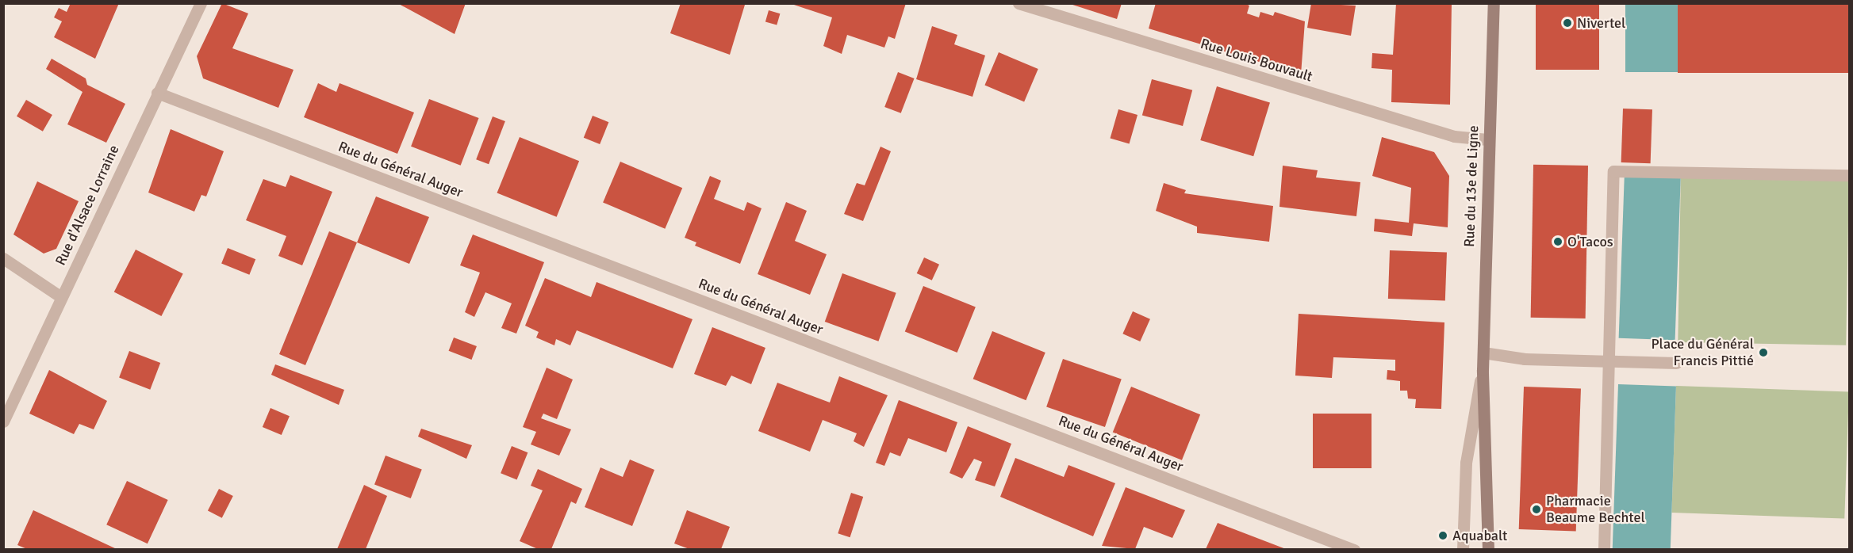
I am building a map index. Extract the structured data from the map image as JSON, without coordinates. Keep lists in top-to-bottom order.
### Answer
{
  "streets": {
    "main road": ["Rue du 13e de Ligne"],
    "street": ["Rue Louis Bouvault", "Rue du Général Auger", "Rue d'Alsace Lorraine"]
  },
  "crossings": [
    ["Rue Louis Bouvault", "Rue du 13e de Ligne"],
    ["Rue du Général Auger", "Rue d'Alsace Lorraine"]
  ],
  "places": [
    "Nivertel",
    "O'Tacos",
    "Place du Général Francis Pittié",
    "Pharmacie Beaume Bechtel",
    "Aquabalt"
  ]
}
